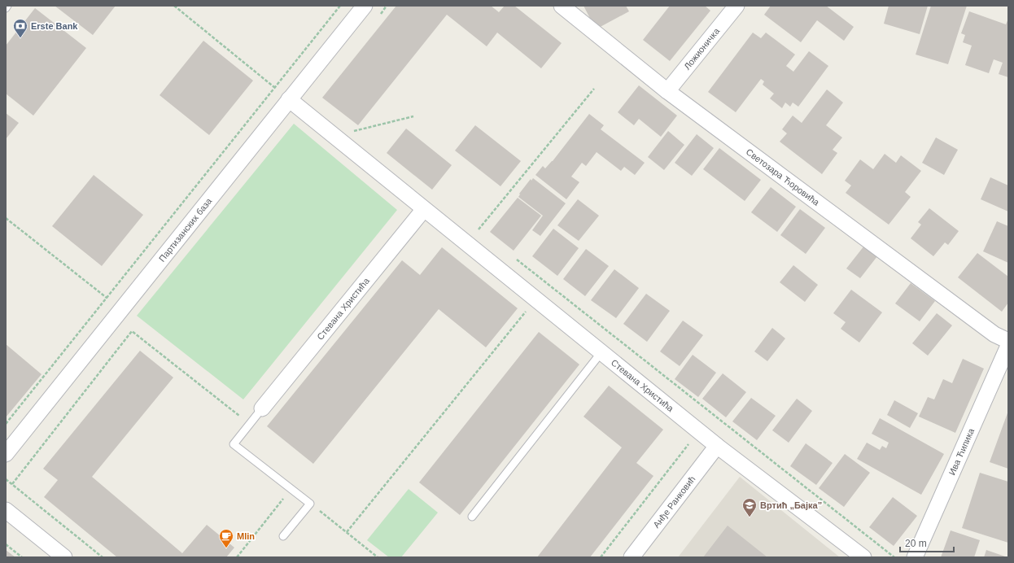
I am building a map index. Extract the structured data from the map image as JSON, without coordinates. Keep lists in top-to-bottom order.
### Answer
{
  "streets": {
    "street": [
      "Ложионичка",
      "Светозара Ћоровића",
      "Партизанских база",
      "Стевана Христића",
      "Ива Ћипика",
      "Анђе Ранковић"
    ]
  },
  "crossings": [
    ["Ложионичка", "Светозара Ћоровића"],
    ["Партизанских база", "Стевана Христића"],
    ["Стевана Христића", "Анђе Ранковић"]
  ],
  "places": {
    "bank": ["Erste Bank"],
    "school or university": ["Вртић „Бајка”"],
    "cafe": ["Mlin"]
  },
  "scale_bar": "20 m"
}
